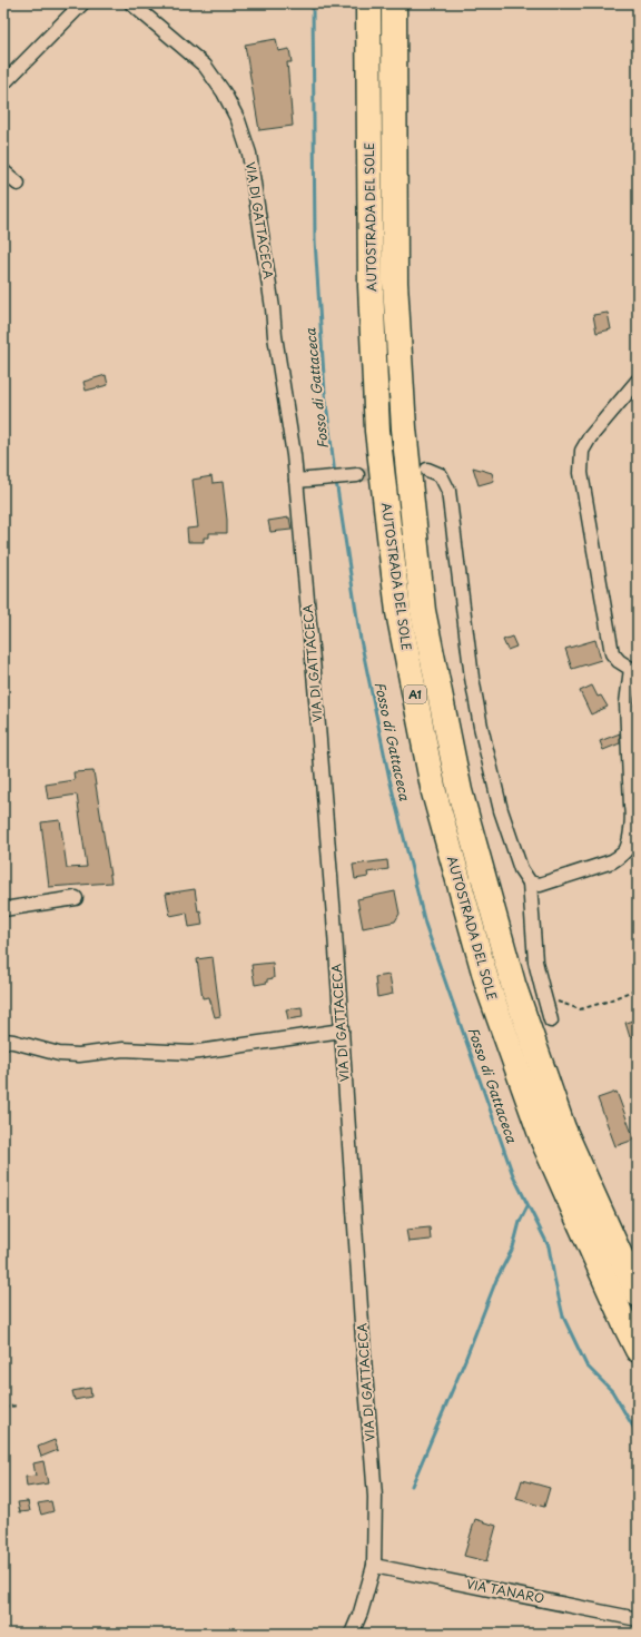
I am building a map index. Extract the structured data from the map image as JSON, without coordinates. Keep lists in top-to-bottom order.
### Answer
{
  "streets": {
    "highway": ["AUTOSTRADA DEL SOLE", "A1"],
    "street": ["VIA DI GATTACECA", "VIA TANARO"]
  },
  "crossings": [
    ["VIA DI GATTACECA", "VIA TANARO"]
  ],
  "water": ["Fosso di Gattaceca"]
}
